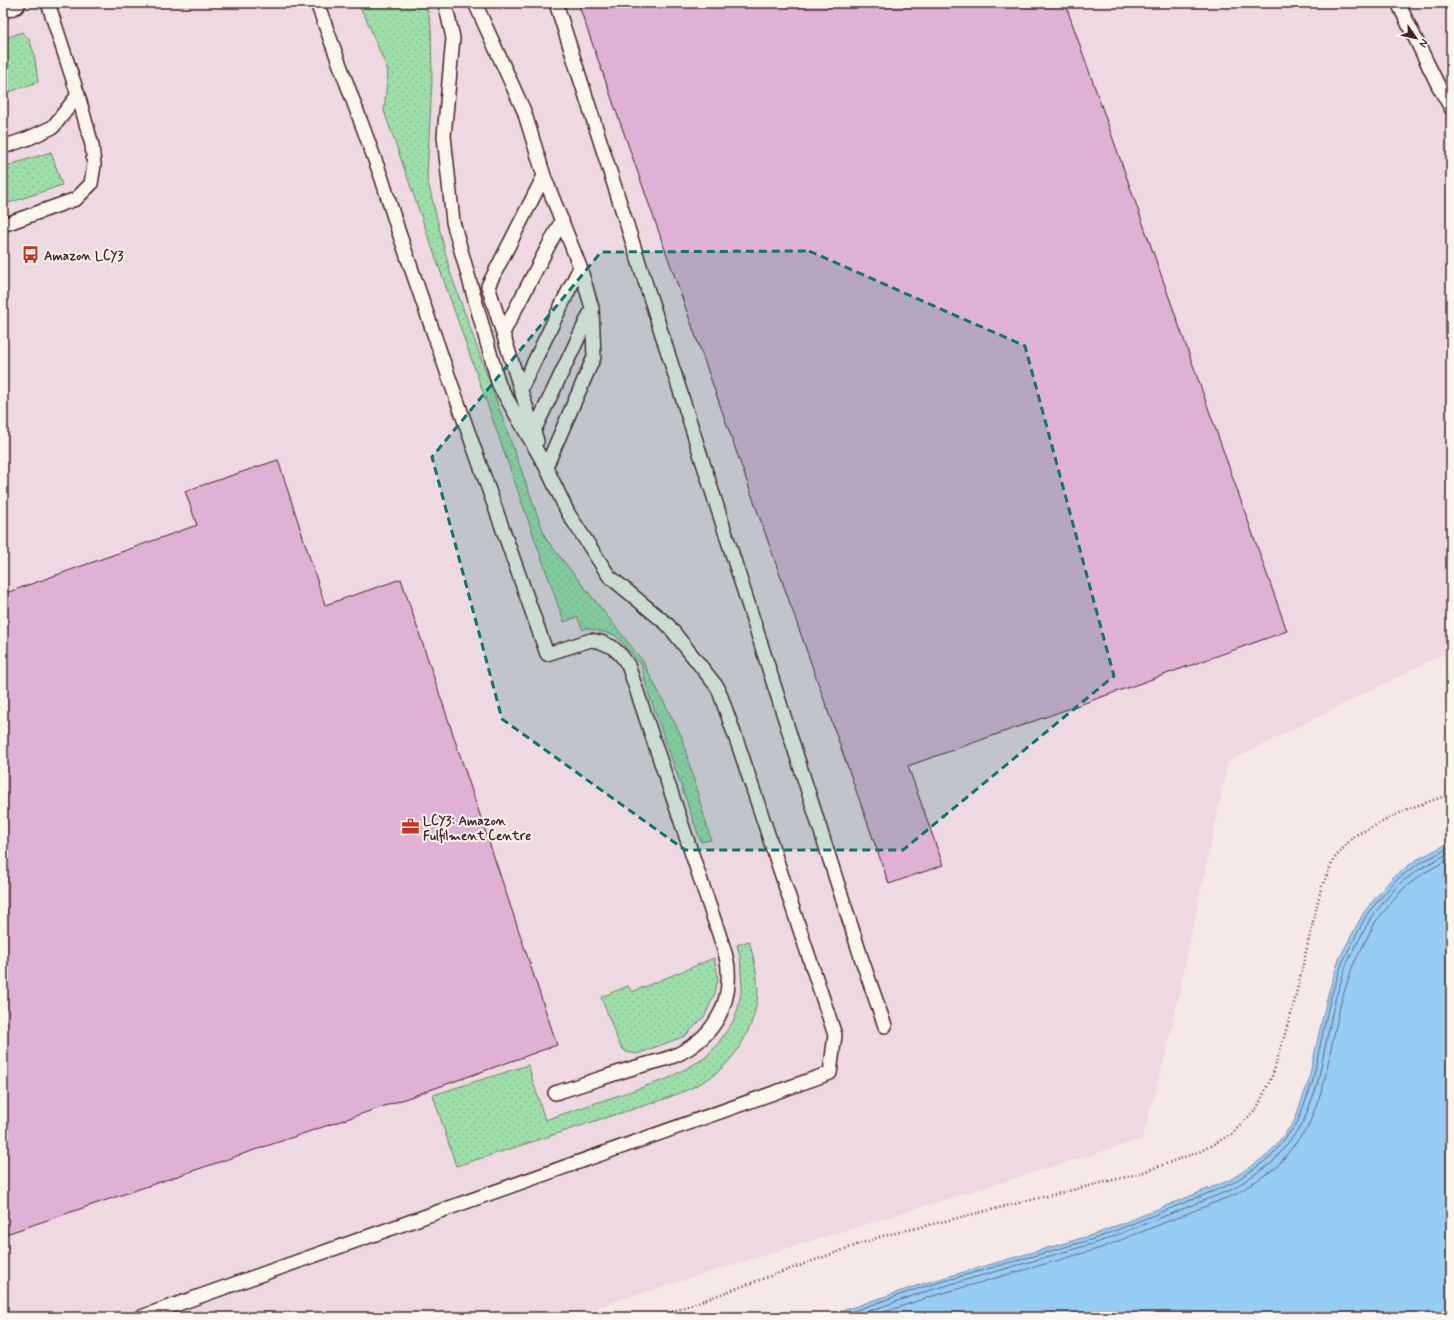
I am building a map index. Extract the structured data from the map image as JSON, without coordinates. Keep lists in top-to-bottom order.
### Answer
{
  "places": {
    "bus stop": ["Amazon LCY3"],
    "office": ["LCY3: Amazon Fulfilment Centre"]
  },
  "north": "bottom right"
}
